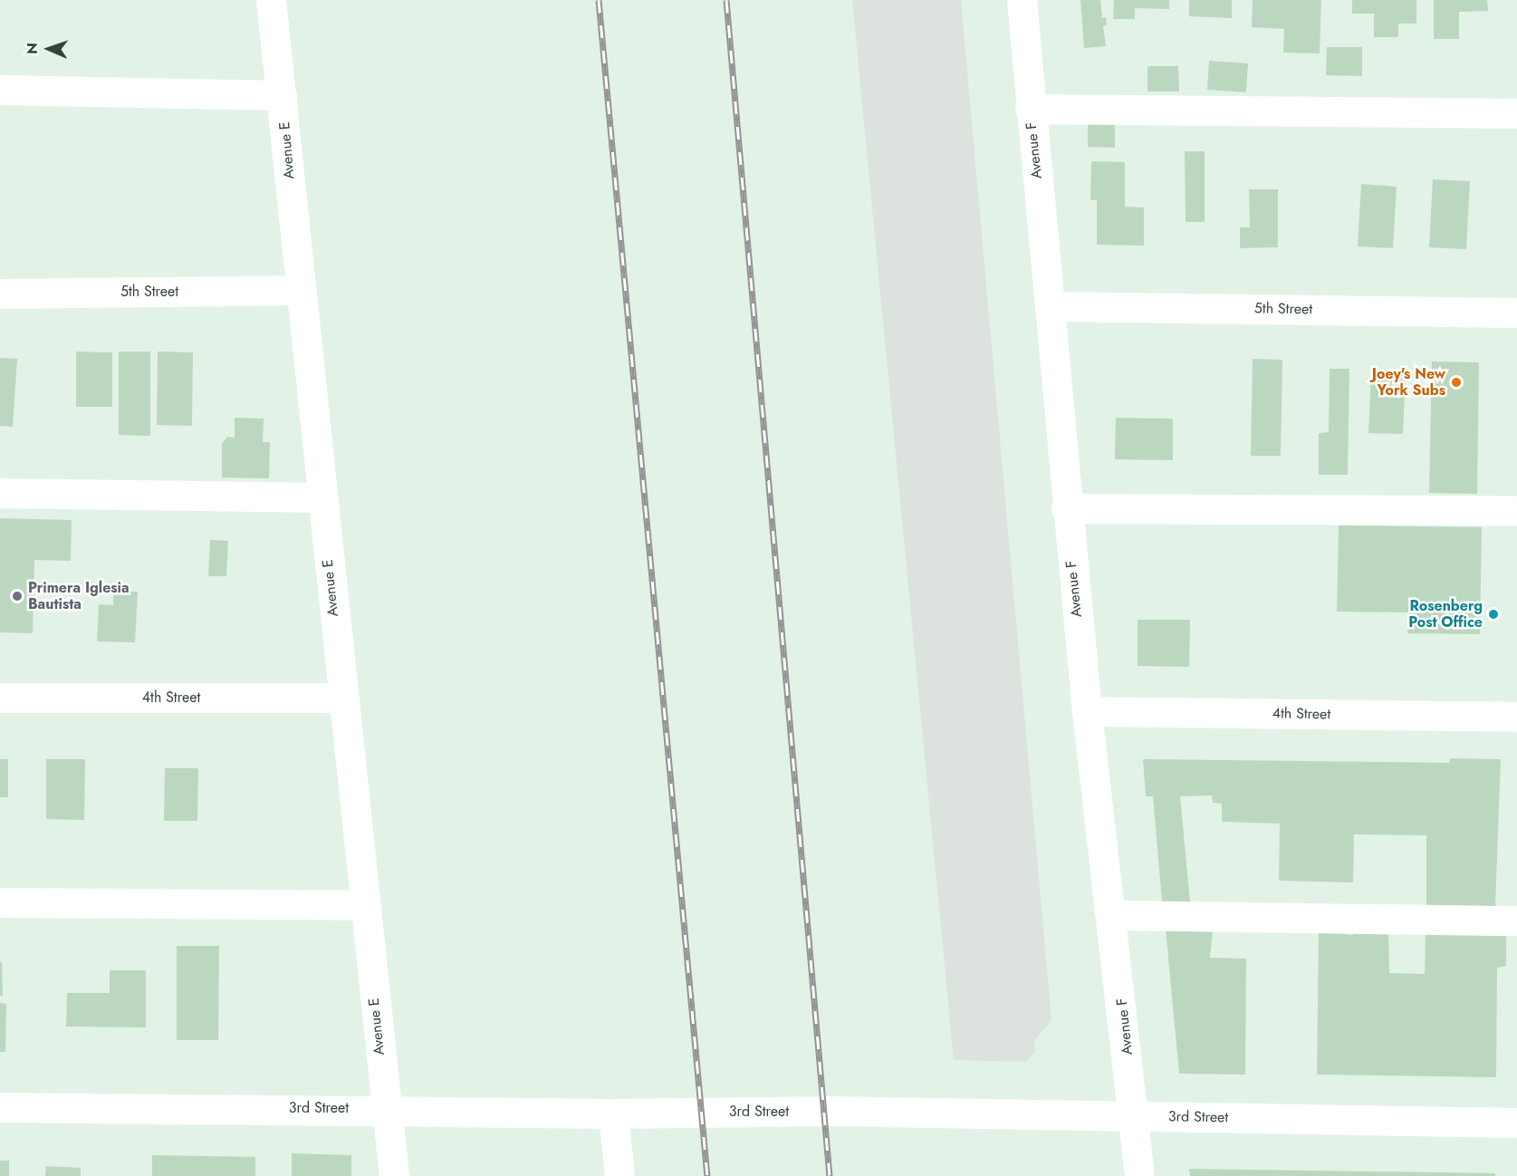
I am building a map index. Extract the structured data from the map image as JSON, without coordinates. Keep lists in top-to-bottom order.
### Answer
{
  "streets": {
    "street": [
      "Avenue E",
      "Avenue F",
      "5th Street",
      "4th Street",
      "3rd Street"
    ]
  },
  "crossings": [
    ["Avenue E", "5th Street"],
    ["Avenue E", "4th Street"],
    ["Avenue E", "3rd Street"],
    ["Avenue F", "5th Street"],
    ["Avenue F", "4th Street"],
    ["Avenue F", "3rd Street"]
  ],
  "places": ["Joey's New York Subs", "Primera Iglesia Bautista", "Rosenberg Post Office"],
  "north": "left"
}
